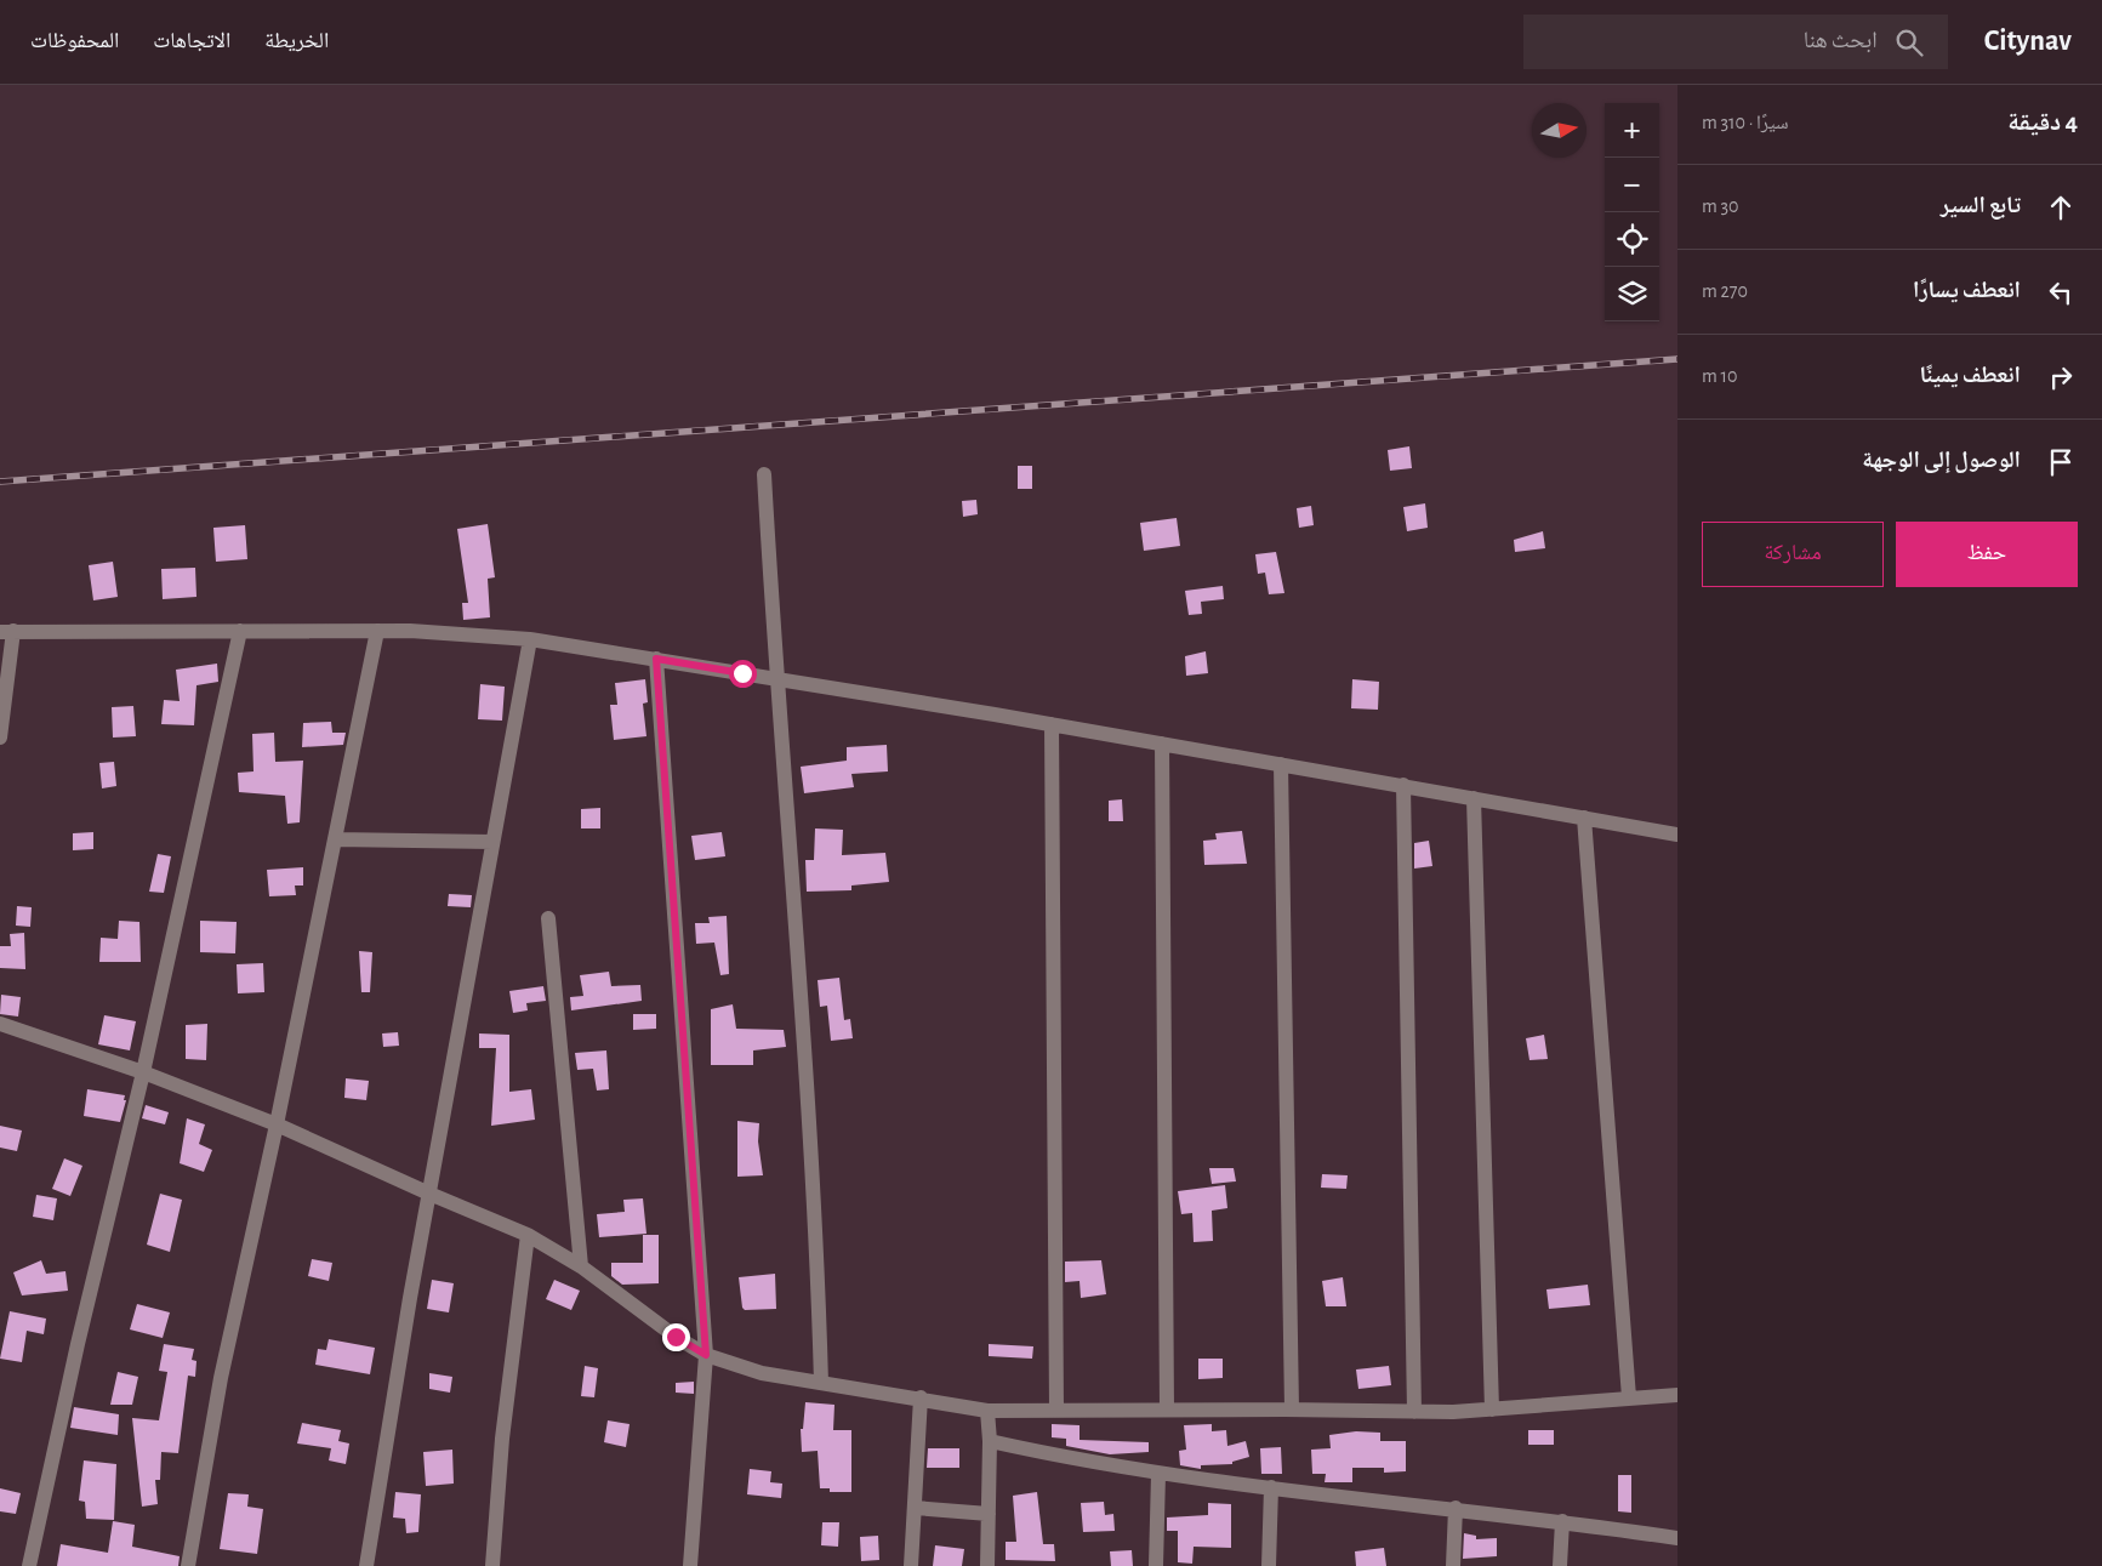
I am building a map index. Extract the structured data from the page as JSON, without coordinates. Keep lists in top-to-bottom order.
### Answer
{
  "north": "right",
  "page": {
    "header": "Citynav",
    "search": "ابحث هنا",
    "nav": ["الخريطة", "الاتجاهات", "المحفوظات"],
    "heading": ["4 دقيقة", "سيرًا · 310 m"],
    "map_buttons": ["+", "−"],
    "list": [
      ["تابع السير", "30 m"],
      ["انعطف يسارًا", "270 m"],
      ["انعطف يمينًا", "10 m"],
      "الوصول إلى الوجهة"
    ],
    "buttons": ["حفظ", "مشاركة"]
  }
}
